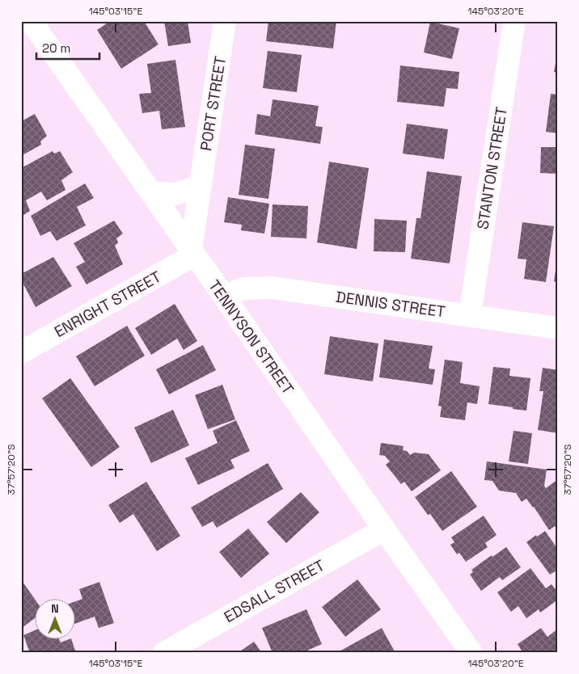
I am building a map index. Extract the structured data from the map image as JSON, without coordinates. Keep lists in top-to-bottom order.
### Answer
{
  "streets": {
    "street": [
      "PORT STREET",
      "STANTON STREET",
      "ENRIGHT STREET",
      "DENNIS STREET",
      "TENNYSON STREET",
      "EDSALL STREET"
    ]
  },
  "crossings": [
    ["PORT STREET", "ENRIGHT STREET"],
    ["PORT STREET", "TENNYSON STREET"],
    ["STANTON STREET", "DENNIS STREET"],
    ["ENRIGHT STREET", "TENNYSON STREET"],
    ["DENNIS STREET", "TENNYSON STREET"],
    ["TENNYSON STREET", "EDSALL STREET"]
  ],
  "scale_bar": "20 m",
  "north": "top",
  "coordinates": ["145°03'15\"E", "145°03'20\"E", "37°57'20\"S"]
}
